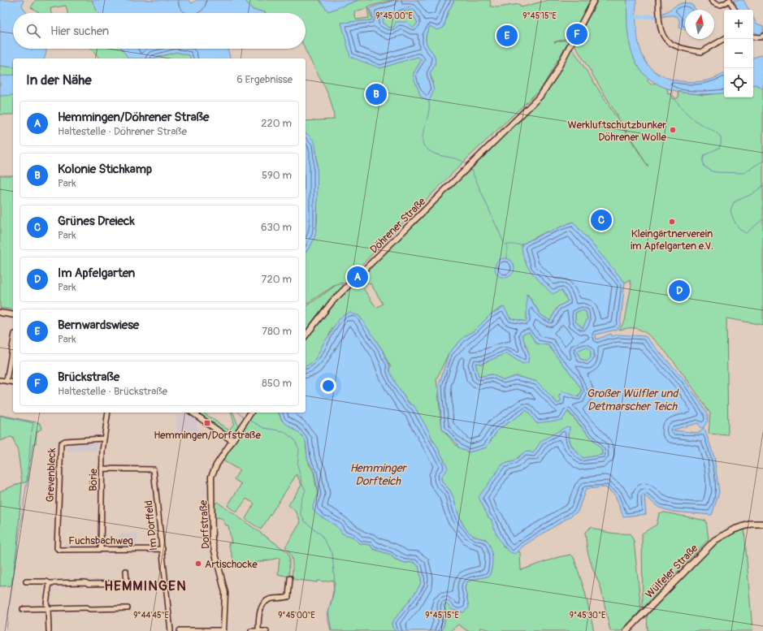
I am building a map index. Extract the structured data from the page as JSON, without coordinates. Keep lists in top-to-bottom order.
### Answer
{
  "streets": {
    "main road": ["Wülfeler Straße"],
    "street": [
      "Döhrener Straße",
      "Grevenbleck",
      "Börie",
      "Dorfstraße",
      "Im Dorffeld",
      "Fuchsbachweg"
    ]
  },
  "crossings": [
    ["Grevenbleck", "Börie"],
    ["Grevenbleck", "Fuchsbachweg"],
    ["Börie", "Im Dorffeld"],
    ["Börie", "Fuchsbachweg"],
    ["Im Dorffeld", "Fuchsbachweg"]
  ],
  "districts": ["HEMMINGEN"],
  "water": ["Großer Wülfler und Detmarscher Teich", "Hemminger Dorfteich"],
  "places": {
    "other": ["Werkluftschutzbunker Döhrener Wolle", "Kleingärtnerverein im Apfelgarten e.V.", "Artischocke"],
    "transit": ["Hemmingen/Dorfstraße"]
  },
  "north": "top",
  "page": {
    "map_buttons": ["+", "−"],
    "search": "Hier suchen",
    "pins": [
      "F",
      "E",
      "B",
      "C",
      "A",
      "D"
    ],
    "heading": ["In der Nähe", "6 Ergebnisse"],
    "list": [
      {
        "mark": "A",
        "name": "Hemmingen/Döhrener Straße",
        "note": "Haltestelle · Döhrener Straße",
        "value": "220 m"
      },
      {
        "mark": "B",
        "name": "Kolonie Stichkamp",
        "note": "Park",
        "value": "590 m"
      },
      {
        "mark": "C",
        "name": "Grünes Dreieck",
        "note": "Park",
        "value": "630 m"
      },
      {
        "mark": "D",
        "name": "Im Apfelgarten",
        "note": "Park",
        "value": "720 m"
      },
      {
        "mark": "E",
        "name": "Bernwardswiese",
        "note": "Park",
        "value": "780 m"
      },
      {
        "mark": "F",
        "name": "Brückstraße",
        "note": "Haltestelle · Brückstraße",
        "value": "850 m"
      }
    ]
  },
  "coordinates": [
    "9°45'00\"E",
    "9°45'15\"E",
    "9°44'45\"E",
    "9°45'30\"E"
  ]
}
